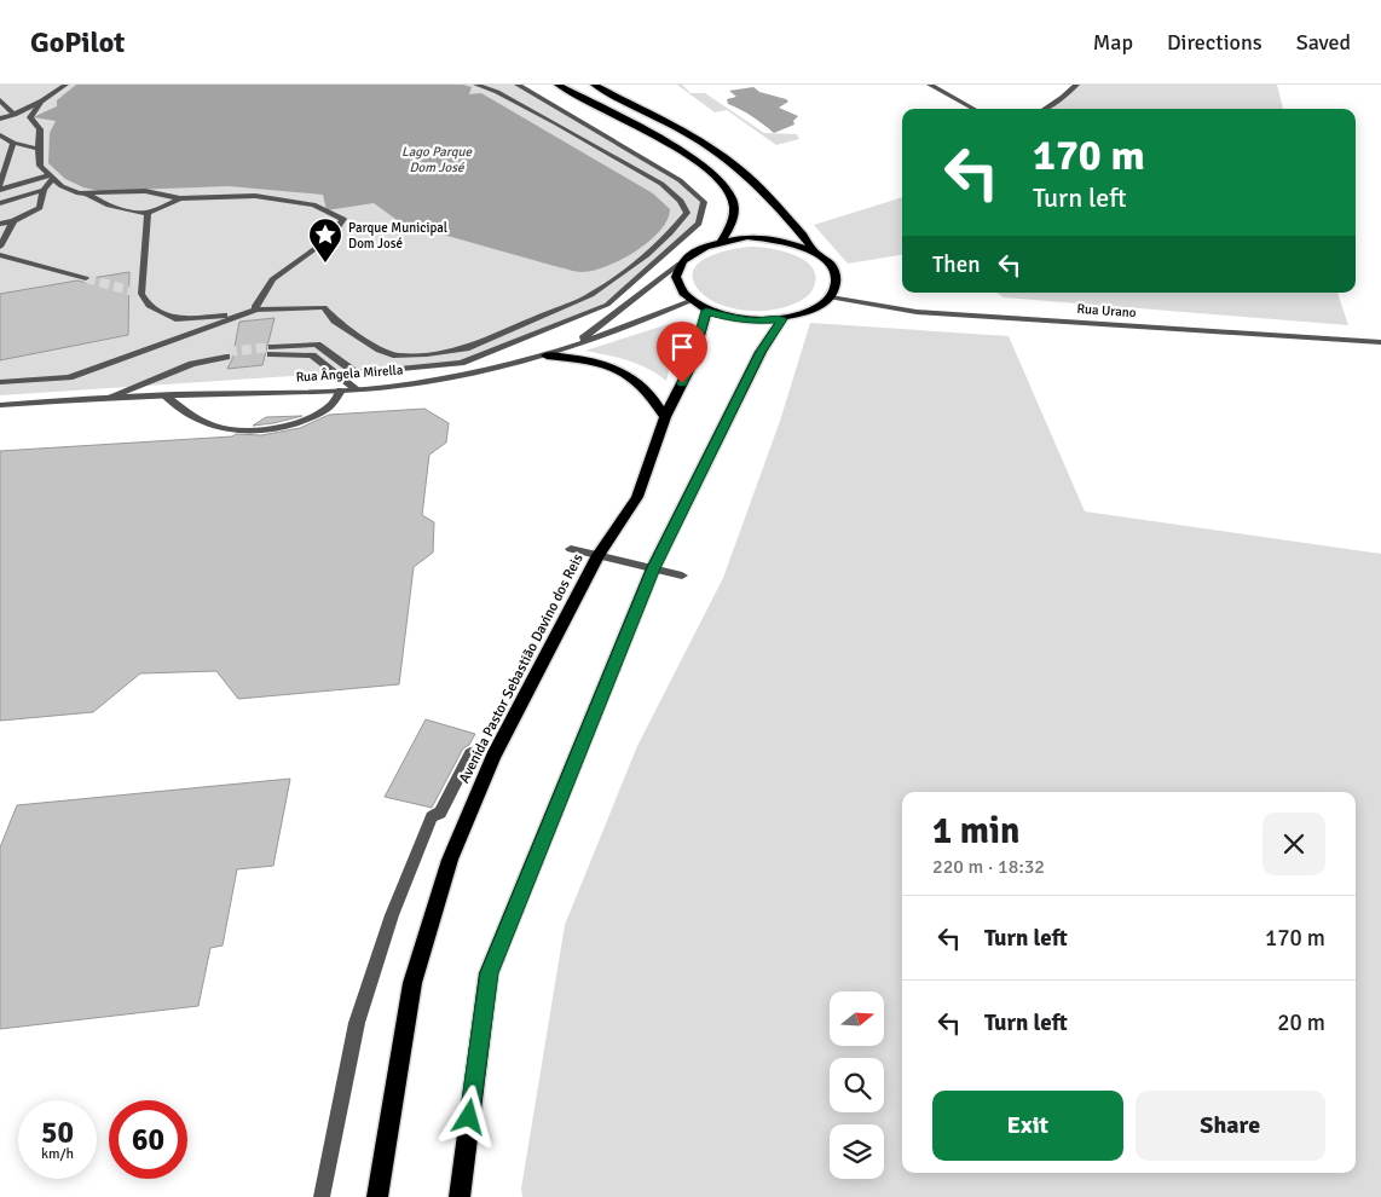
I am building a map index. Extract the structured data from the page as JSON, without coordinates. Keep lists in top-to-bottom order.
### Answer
{
  "streets": {
    "main road": ["Avenida Pastor Sebastião Davino dos Reis"],
    "street": ["Rua Urano", "Rua Ângela Mirella"]
  },
  "water": ["Lago Parque Dom José"],
  "places": {
    "place": ["Parque Municipal Dom José"]
  },
  "north": "right",
  "page": {
    "header": "GoPilot",
    "nav": ["Map", "Directions", "Saved"],
    "turn": ["170 m", "Turn left"],
    "then": "Then",
    "heading": ["1 min", "220 m · 18:32"],
    "list": [
      {
        "name": "Turn left",
        "value": "170 m"
      },
      {
        "name": "Turn left",
        "value": "20 m"
      }
    ],
    "buttons": ["Exit", "Share"],
    "speed": "50 km/h",
    "limit": "60"
  }
}
